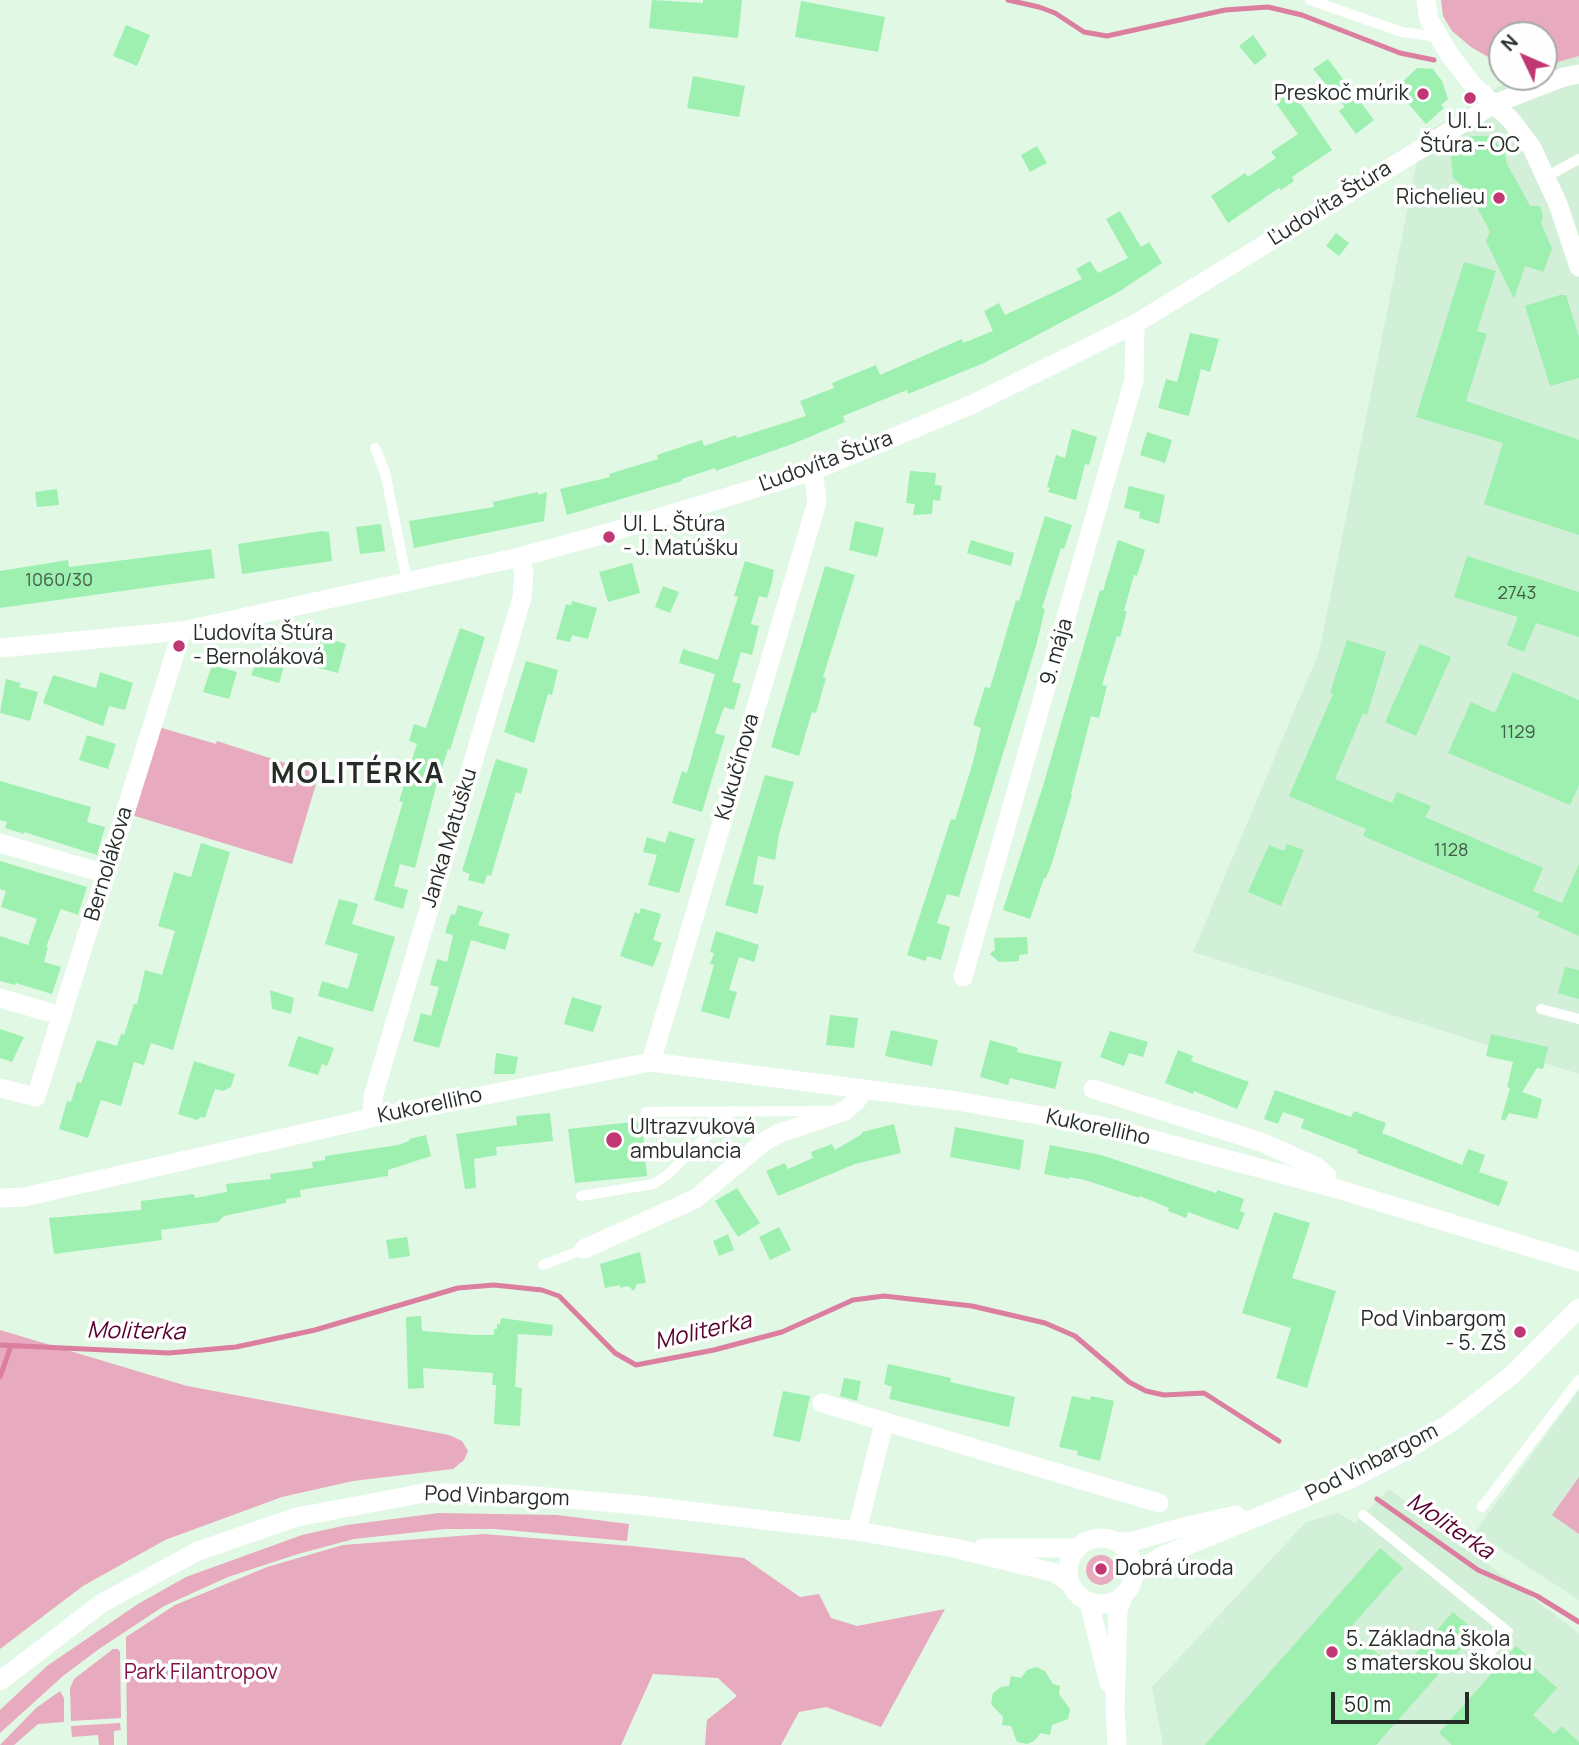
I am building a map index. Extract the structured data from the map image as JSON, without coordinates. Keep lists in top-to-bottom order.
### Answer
{
  "streets": {
    "street": [
      "Ľudovíta Štúra",
      "9. mája",
      "Kukučínova",
      "Janka Matušku",
      "Bernolákova",
      "Kukorelliho",
      "Pod Vinbargom"
    ]
  },
  "crossings": [
    ["Ľudovíta Štúra", "9. mája"],
    ["Ľudovíta Štúra", "Kukučínova"],
    ["Ľudovíta Štúra", "Janka Matušku"],
    ["Ľudovíta Štúra", "Bernolákova"],
    ["Kukučínova", "Kukorelliho"],
    ["Janka Matušku", "Kukorelliho"]
  ],
  "districts": ["MOLITÉRKA"],
  "water": ["Moliterka"],
  "parks": ["Park Filantropov"],
  "places": [
    "Preskoč múrik",
    "Ul. L. Štúra - OC",
    "Richelieu",
    "Ul. L. Štúra - J. Matúšku",
    "Ľudovíta Štúra - Bernoláková",
    "Ultrazvuková ambulancia",
    "Pod Vinbargom - 5. ZŠ",
    "Dobrá úroda",
    "5. Základná škola s materskou školou"
  ],
  "house_numbers": [
    "1060/30",
    "2743",
    "1129",
    "1128"
  ],
  "scale_bar": "50 m",
  "north": "top left"
}
